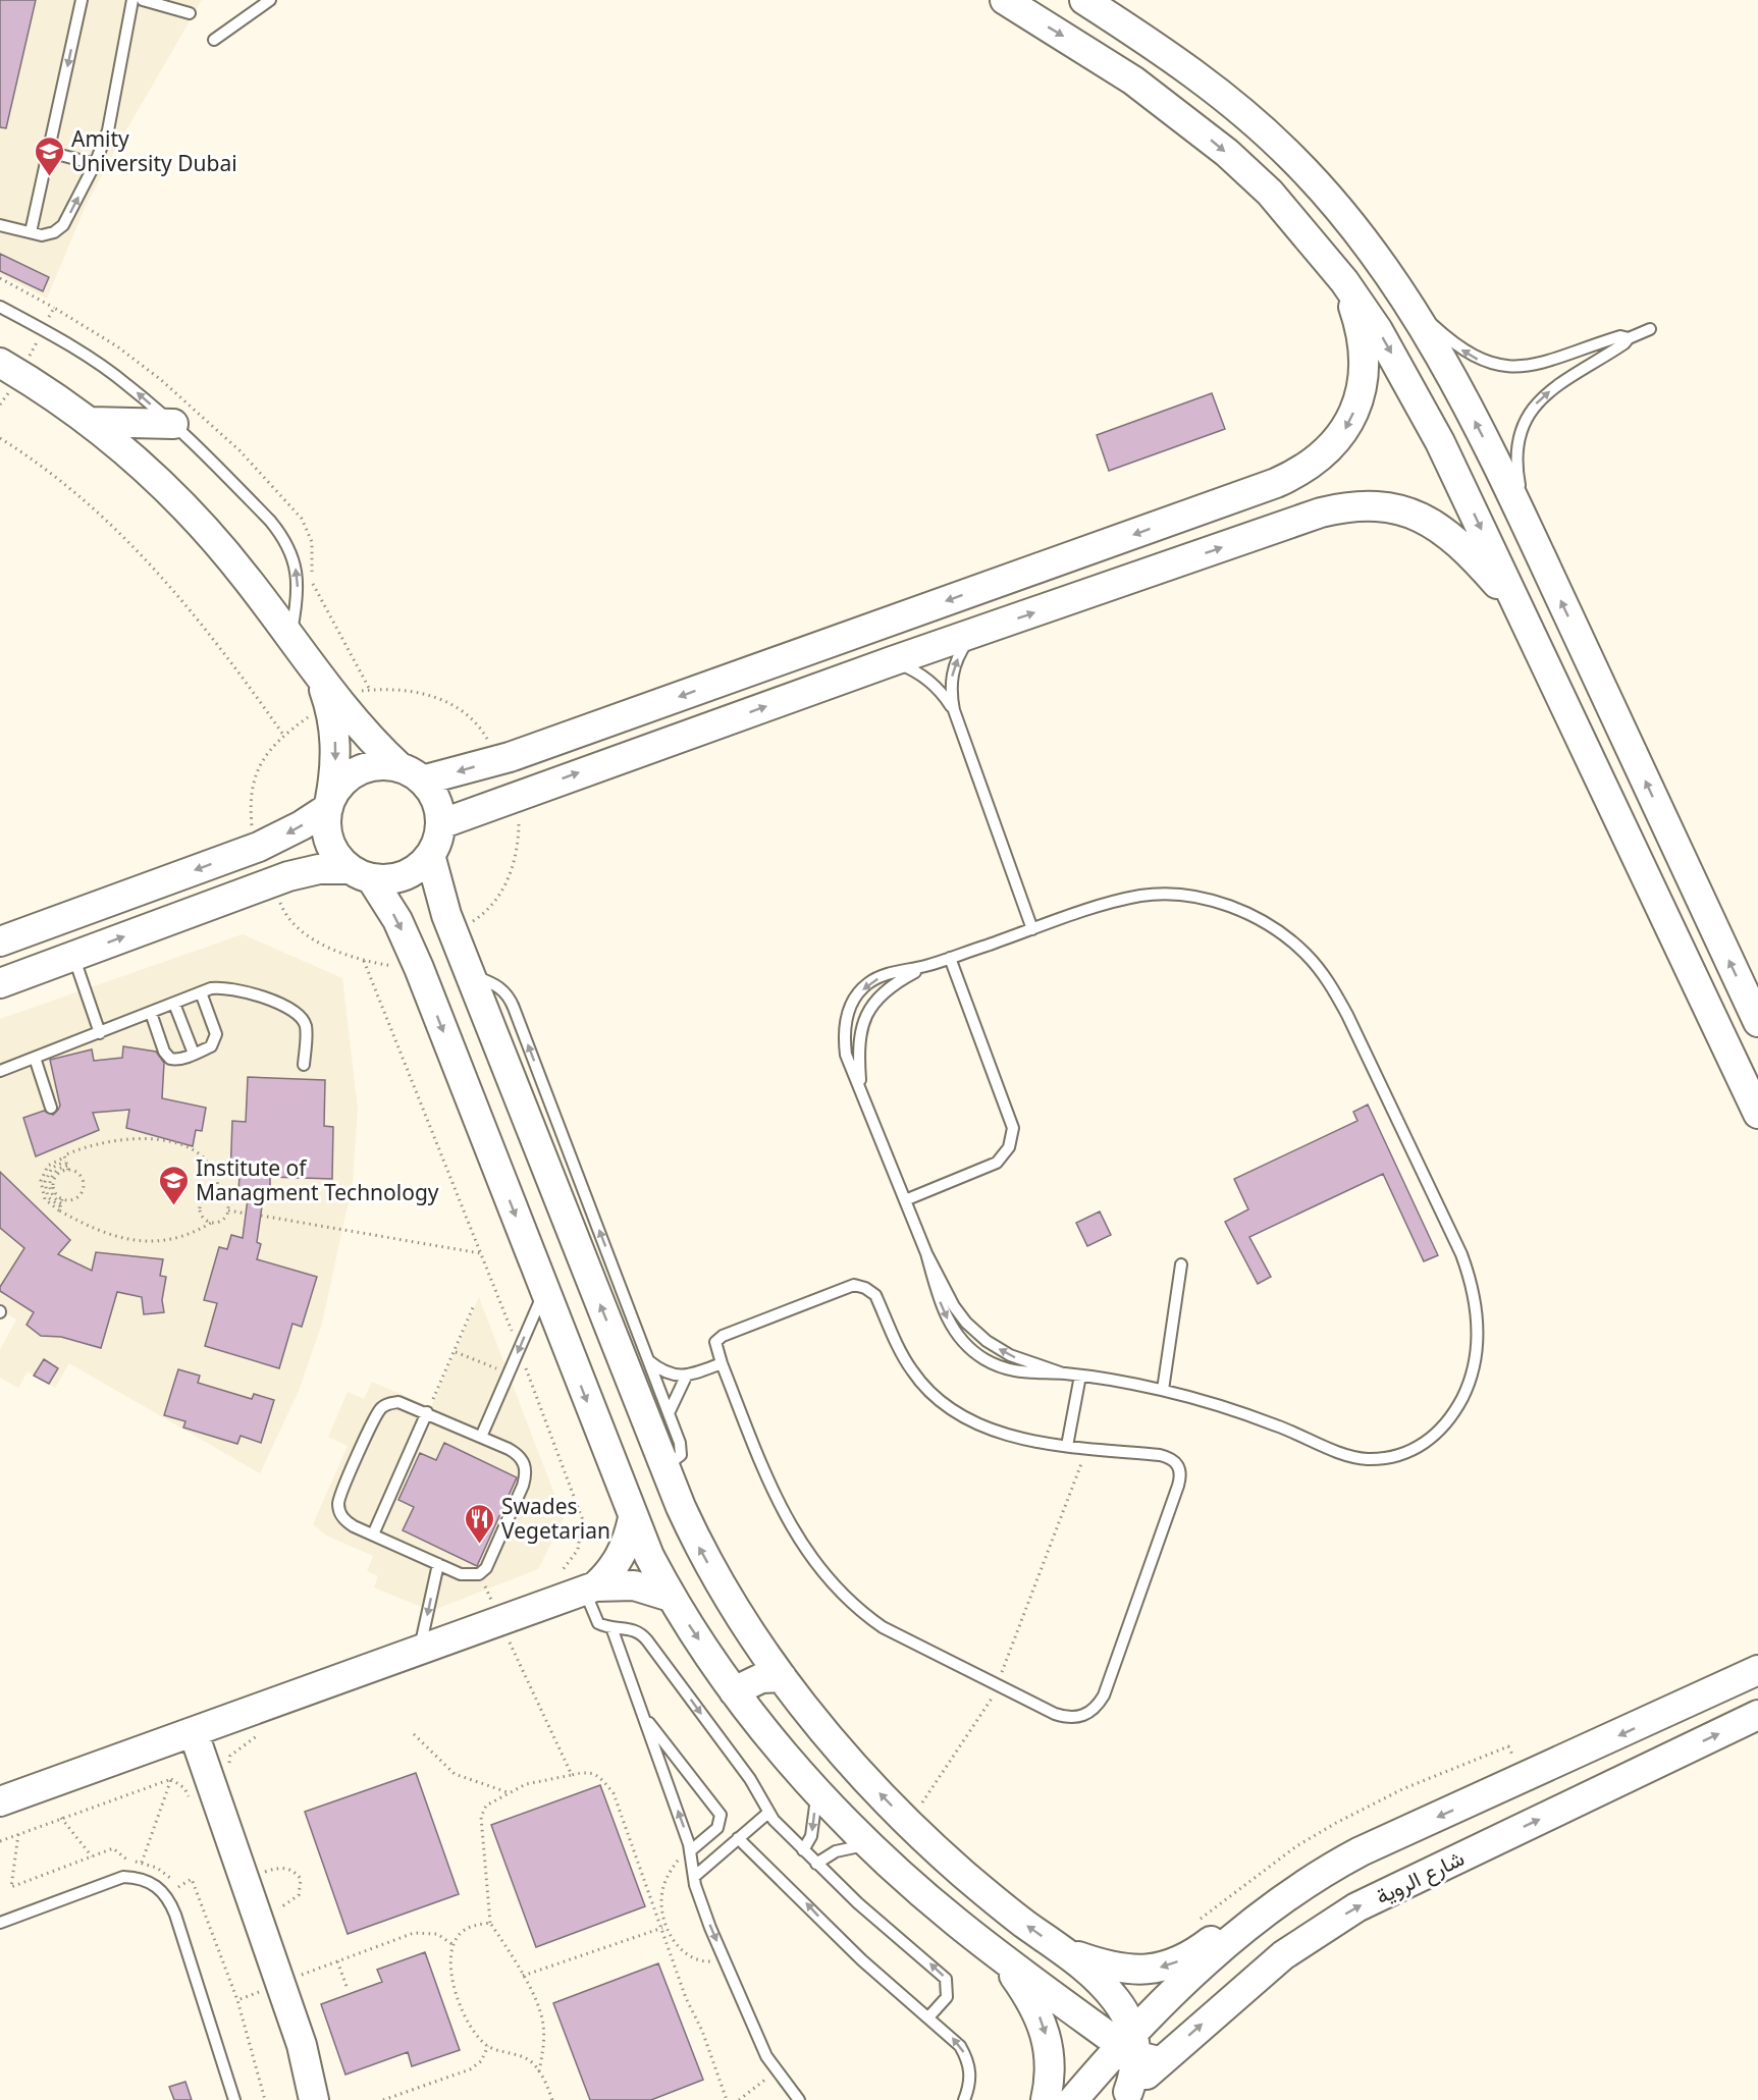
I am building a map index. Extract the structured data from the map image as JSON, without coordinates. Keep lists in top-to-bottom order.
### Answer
{
  "streets": {
    "street": ["شارع الروية"]
  },
  "places": {
    "school or university": ["Amity University Dubai", "Institute of Managment Technology"],
    "restaurant": ["Swades Vegetarian"]
  }
}
